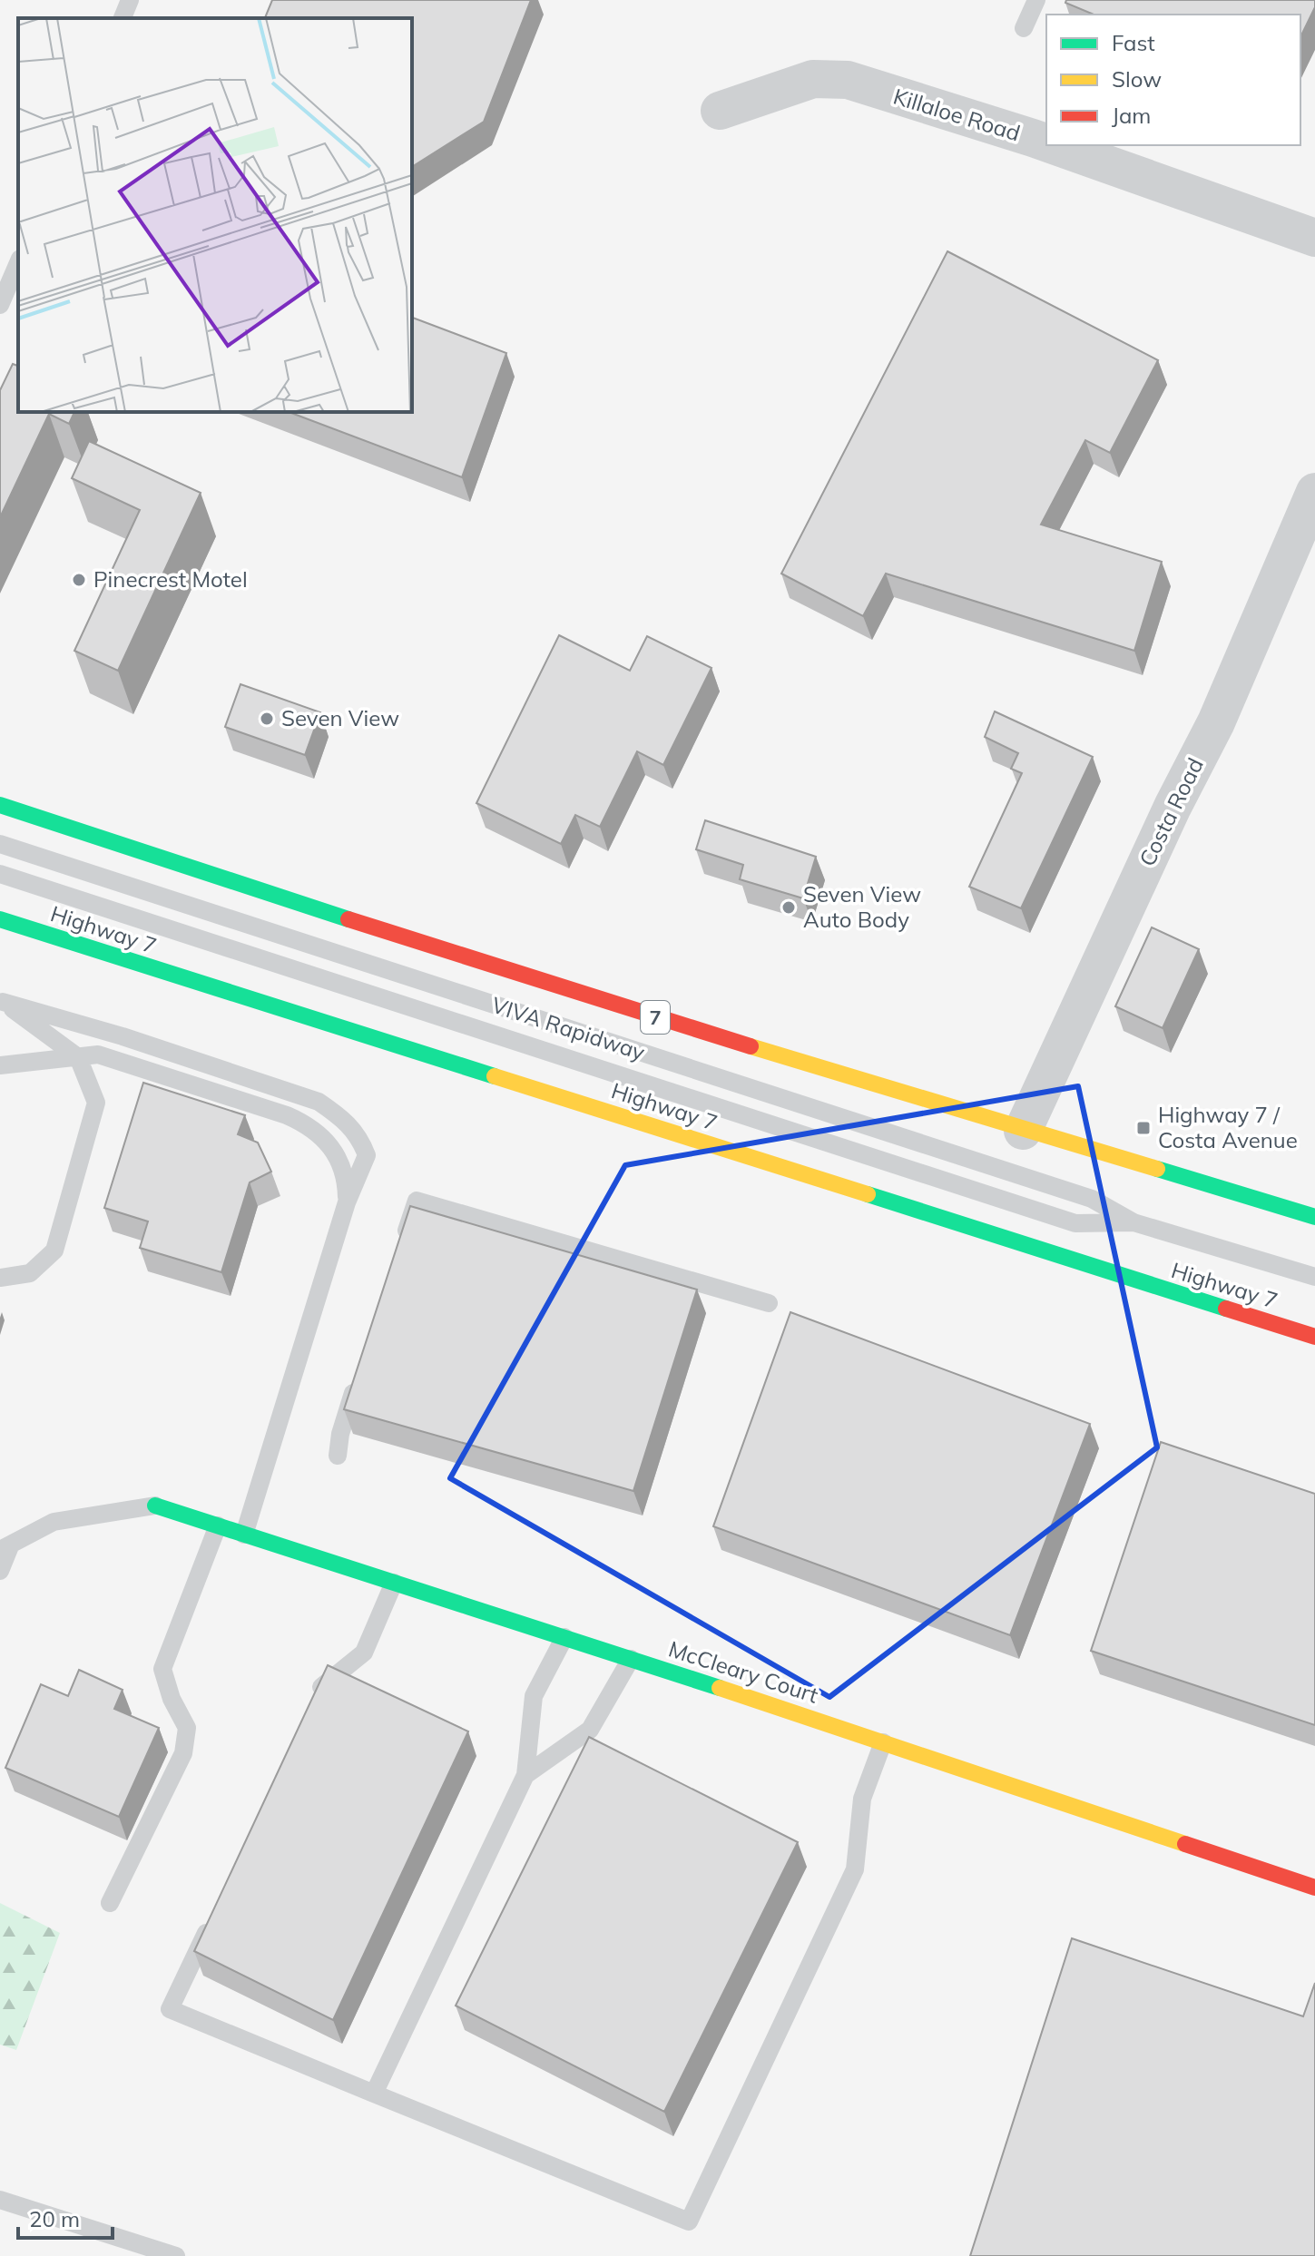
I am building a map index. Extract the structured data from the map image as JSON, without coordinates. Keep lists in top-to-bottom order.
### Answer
{
  "streets": {
    "main road": ["Highway 7", "7", "McCleary Court"],
    "street": ["Killaloe Road", "Costa Road"],
    "lane": ["VIVA Rapidway"]
  },
  "crossings": [
    ["Costa Road", "7"]
  ],
  "places": {
    "other": ["Pinecrest Motel", "Seven View", "Seven View Auto Body"],
    "transit": ["Highway 7 / Costa Avenue"]
  },
  "legend": ["Fast", "Slow", "Jam"],
  "scale_bar": "20 m"
}
